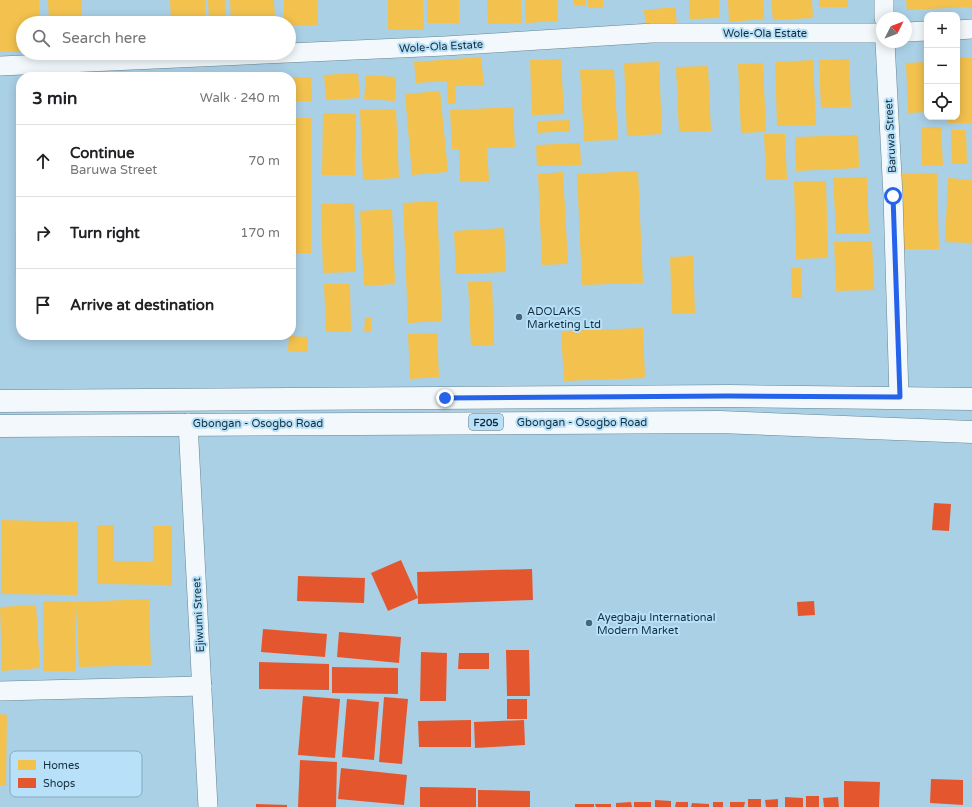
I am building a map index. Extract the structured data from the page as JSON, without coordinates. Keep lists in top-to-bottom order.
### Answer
{
  "streets": {
    "main road": ["F205", "Gbongan - Osogbo Road"],
    "street": ["Wole-Ola Estate", "Baruwa Street", "Ejiwumi Street"]
  },
  "crossings": [
    ["Gbongan - Osogbo Road", "Ejiwumi Street"]
  ],
  "places": ["ADOLAKS Marketing Ltd", "Ayegbaju International Modern Market"],
  "legend": ["Homes", "Shops"],
  "north": "top right",
  "page": {
    "map_buttons": ["+", "−"],
    "search": "Search here",
    "heading": ["3 min", "Walk · 240 m"],
    "list": [
      ["Continue", "Baruwa Street", "70 m"],
      ["Turn right", "170 m"],
      "Arrive at destination"
    ]
  }
}
